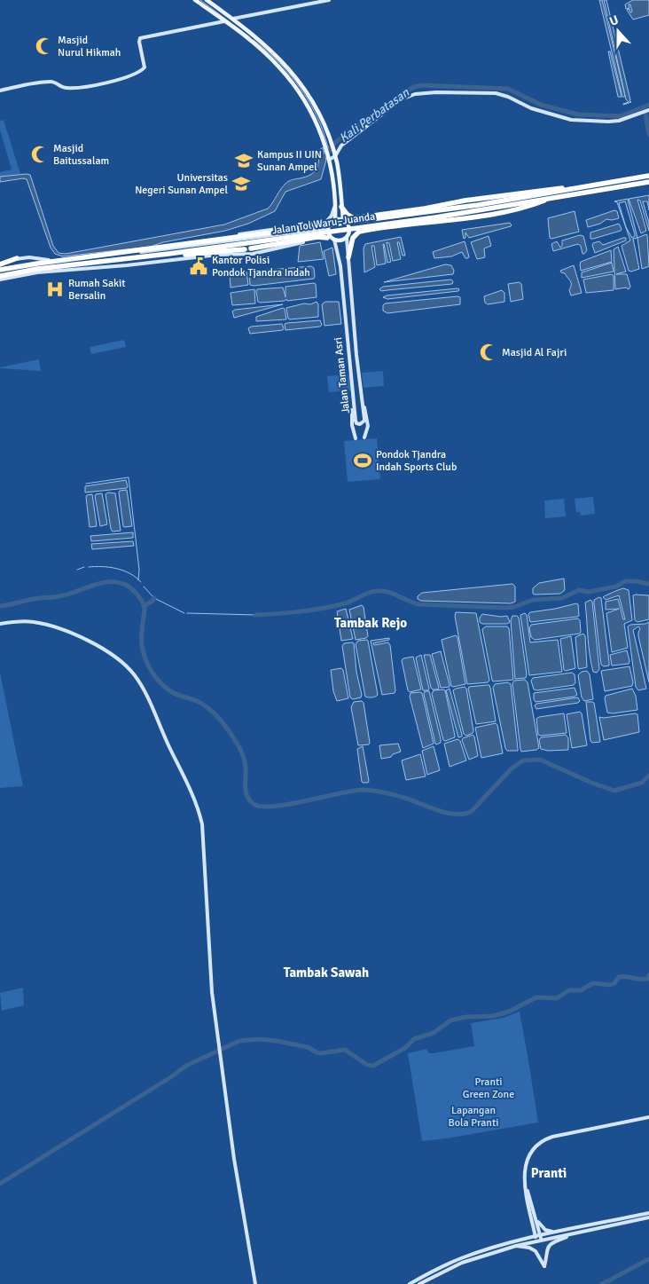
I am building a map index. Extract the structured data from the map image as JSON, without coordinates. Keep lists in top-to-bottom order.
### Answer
{
  "streets": {
    "highway": ["Jalan Tol Waru–Juanda"],
    "main road": ["Jalan Taman Asri"]
  },
  "districts": ["Tambak Rejo", "Tambak Sawah", "Pranti"],
  "water": ["Kali Perbatasan"],
  "parks": ["Pranti Green Zone", "Lapangan Bola Pranti"],
  "places": {
    "mosque": ["Masjid Nurul Hikmah", "Masjid Baitussalam", "Masjid Al Fajri"],
    "school or university": ["Kampus II UIN Sunan Ampel", "Universitas Negeri Sunan Ampel"],
    "public building": ["Kantor Polisi Pondok Tjandra Indah"],
    "hospital": ["Rumah Sakit Bersalin"],
    "sports": ["Pondok Tjandra Indah Sports Club"]
  },
  "north": "top"
}
